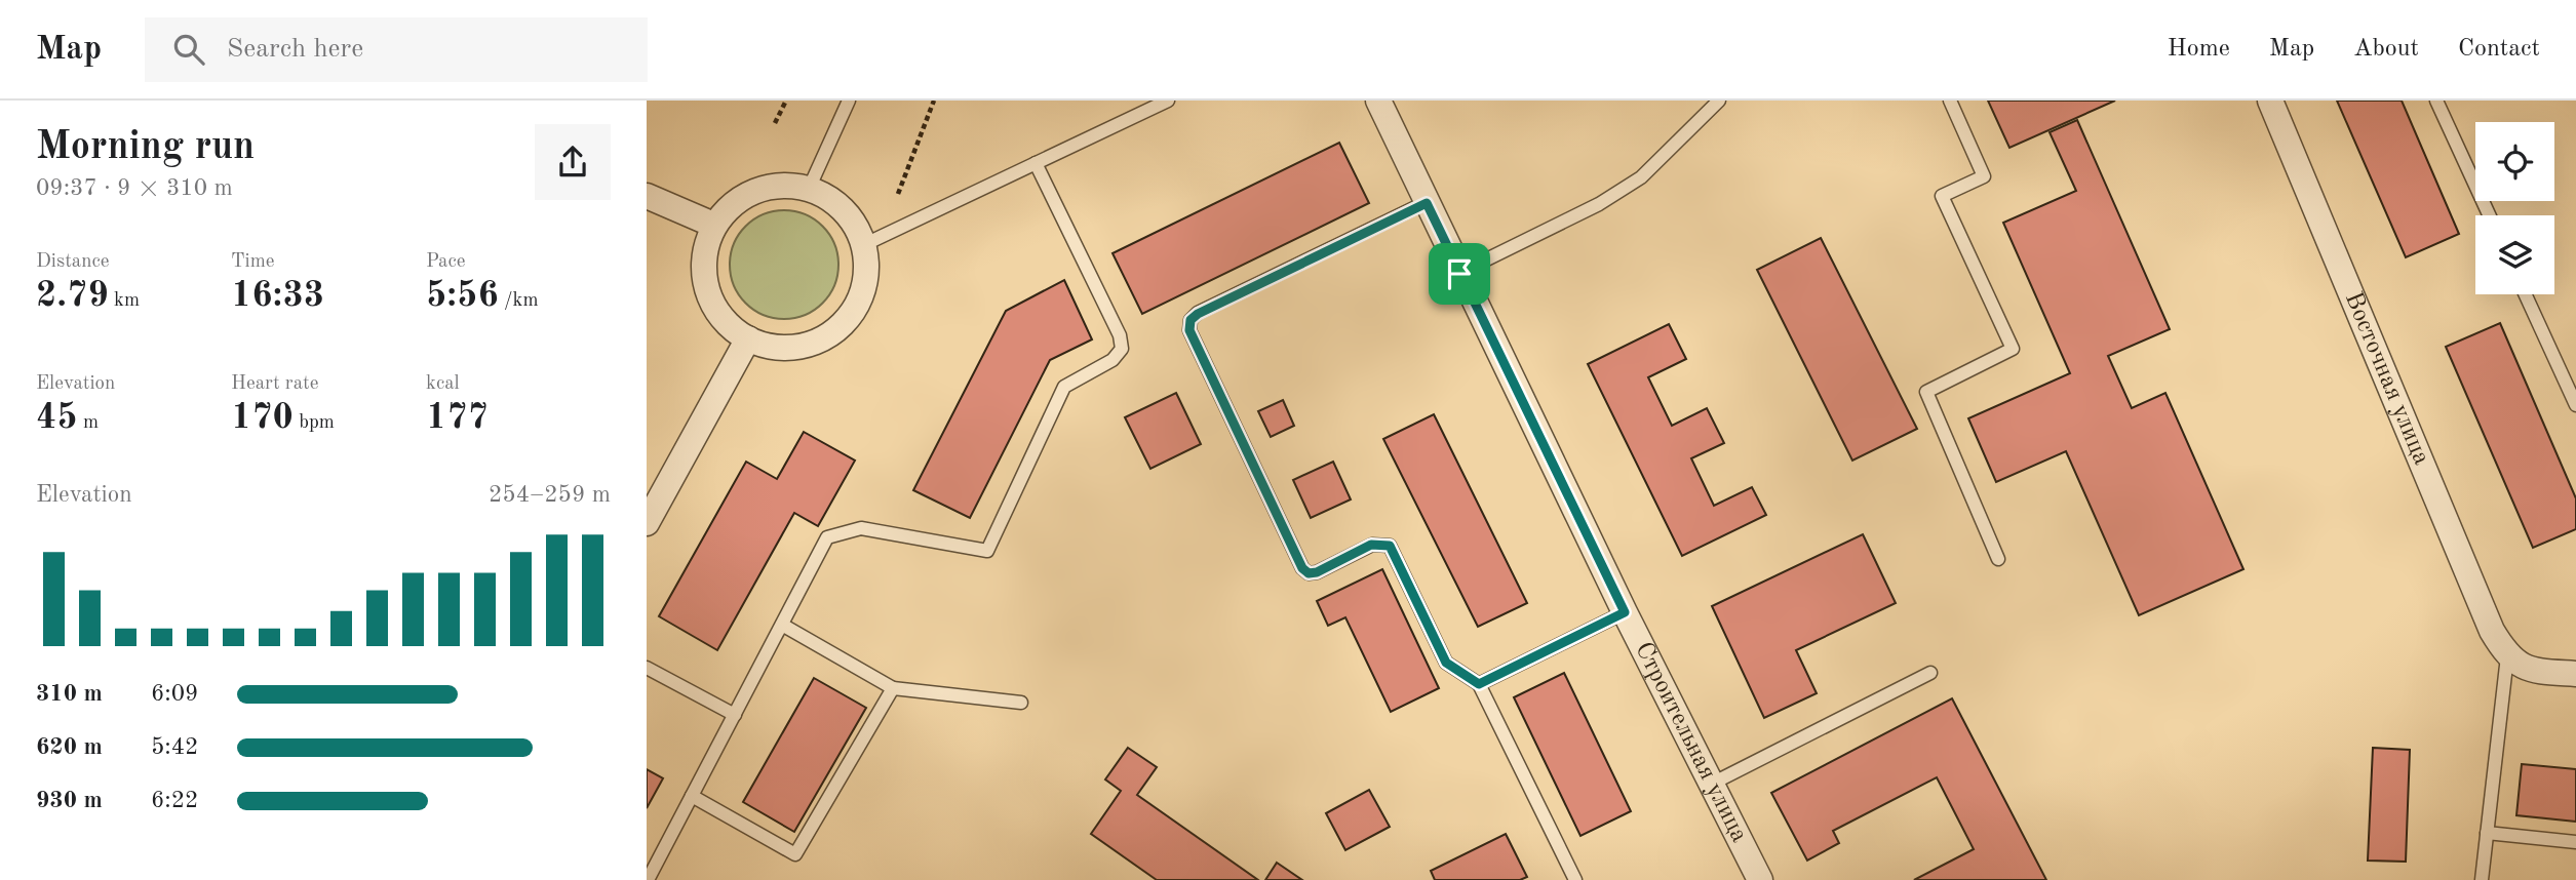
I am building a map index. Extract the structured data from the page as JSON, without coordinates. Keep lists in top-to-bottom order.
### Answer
{
  "streets": {
    "street": ["Восточная улица", "Строительная улица"]
  },
  "page": {
    "header": "Map",
    "search": "Search here",
    "nav": [
      "Home",
      "Map",
      "About",
      "Contact"
    ],
    "heading": ["Morning run", "09:37 · 9 × 310 m"],
    "stats": [
      ["Distance", "2.79 km"],
      ["Time", "16:33"],
      ["Pace", "5:56 /km"],
      ["Elevation", "45 m"],
      ["Heart rate", "170 bpm"],
      ["kcal", "177"]
    ],
    "chart": ["Elevation", "254–259 m"],
    "list": [
      {
        "name": "310 m",
        "note": "6:09"
      },
      {
        "name": "620 m",
        "note": "5:42"
      },
      {
        "name": "930 m",
        "note": "6:22"
      }
    ]
  }
}
